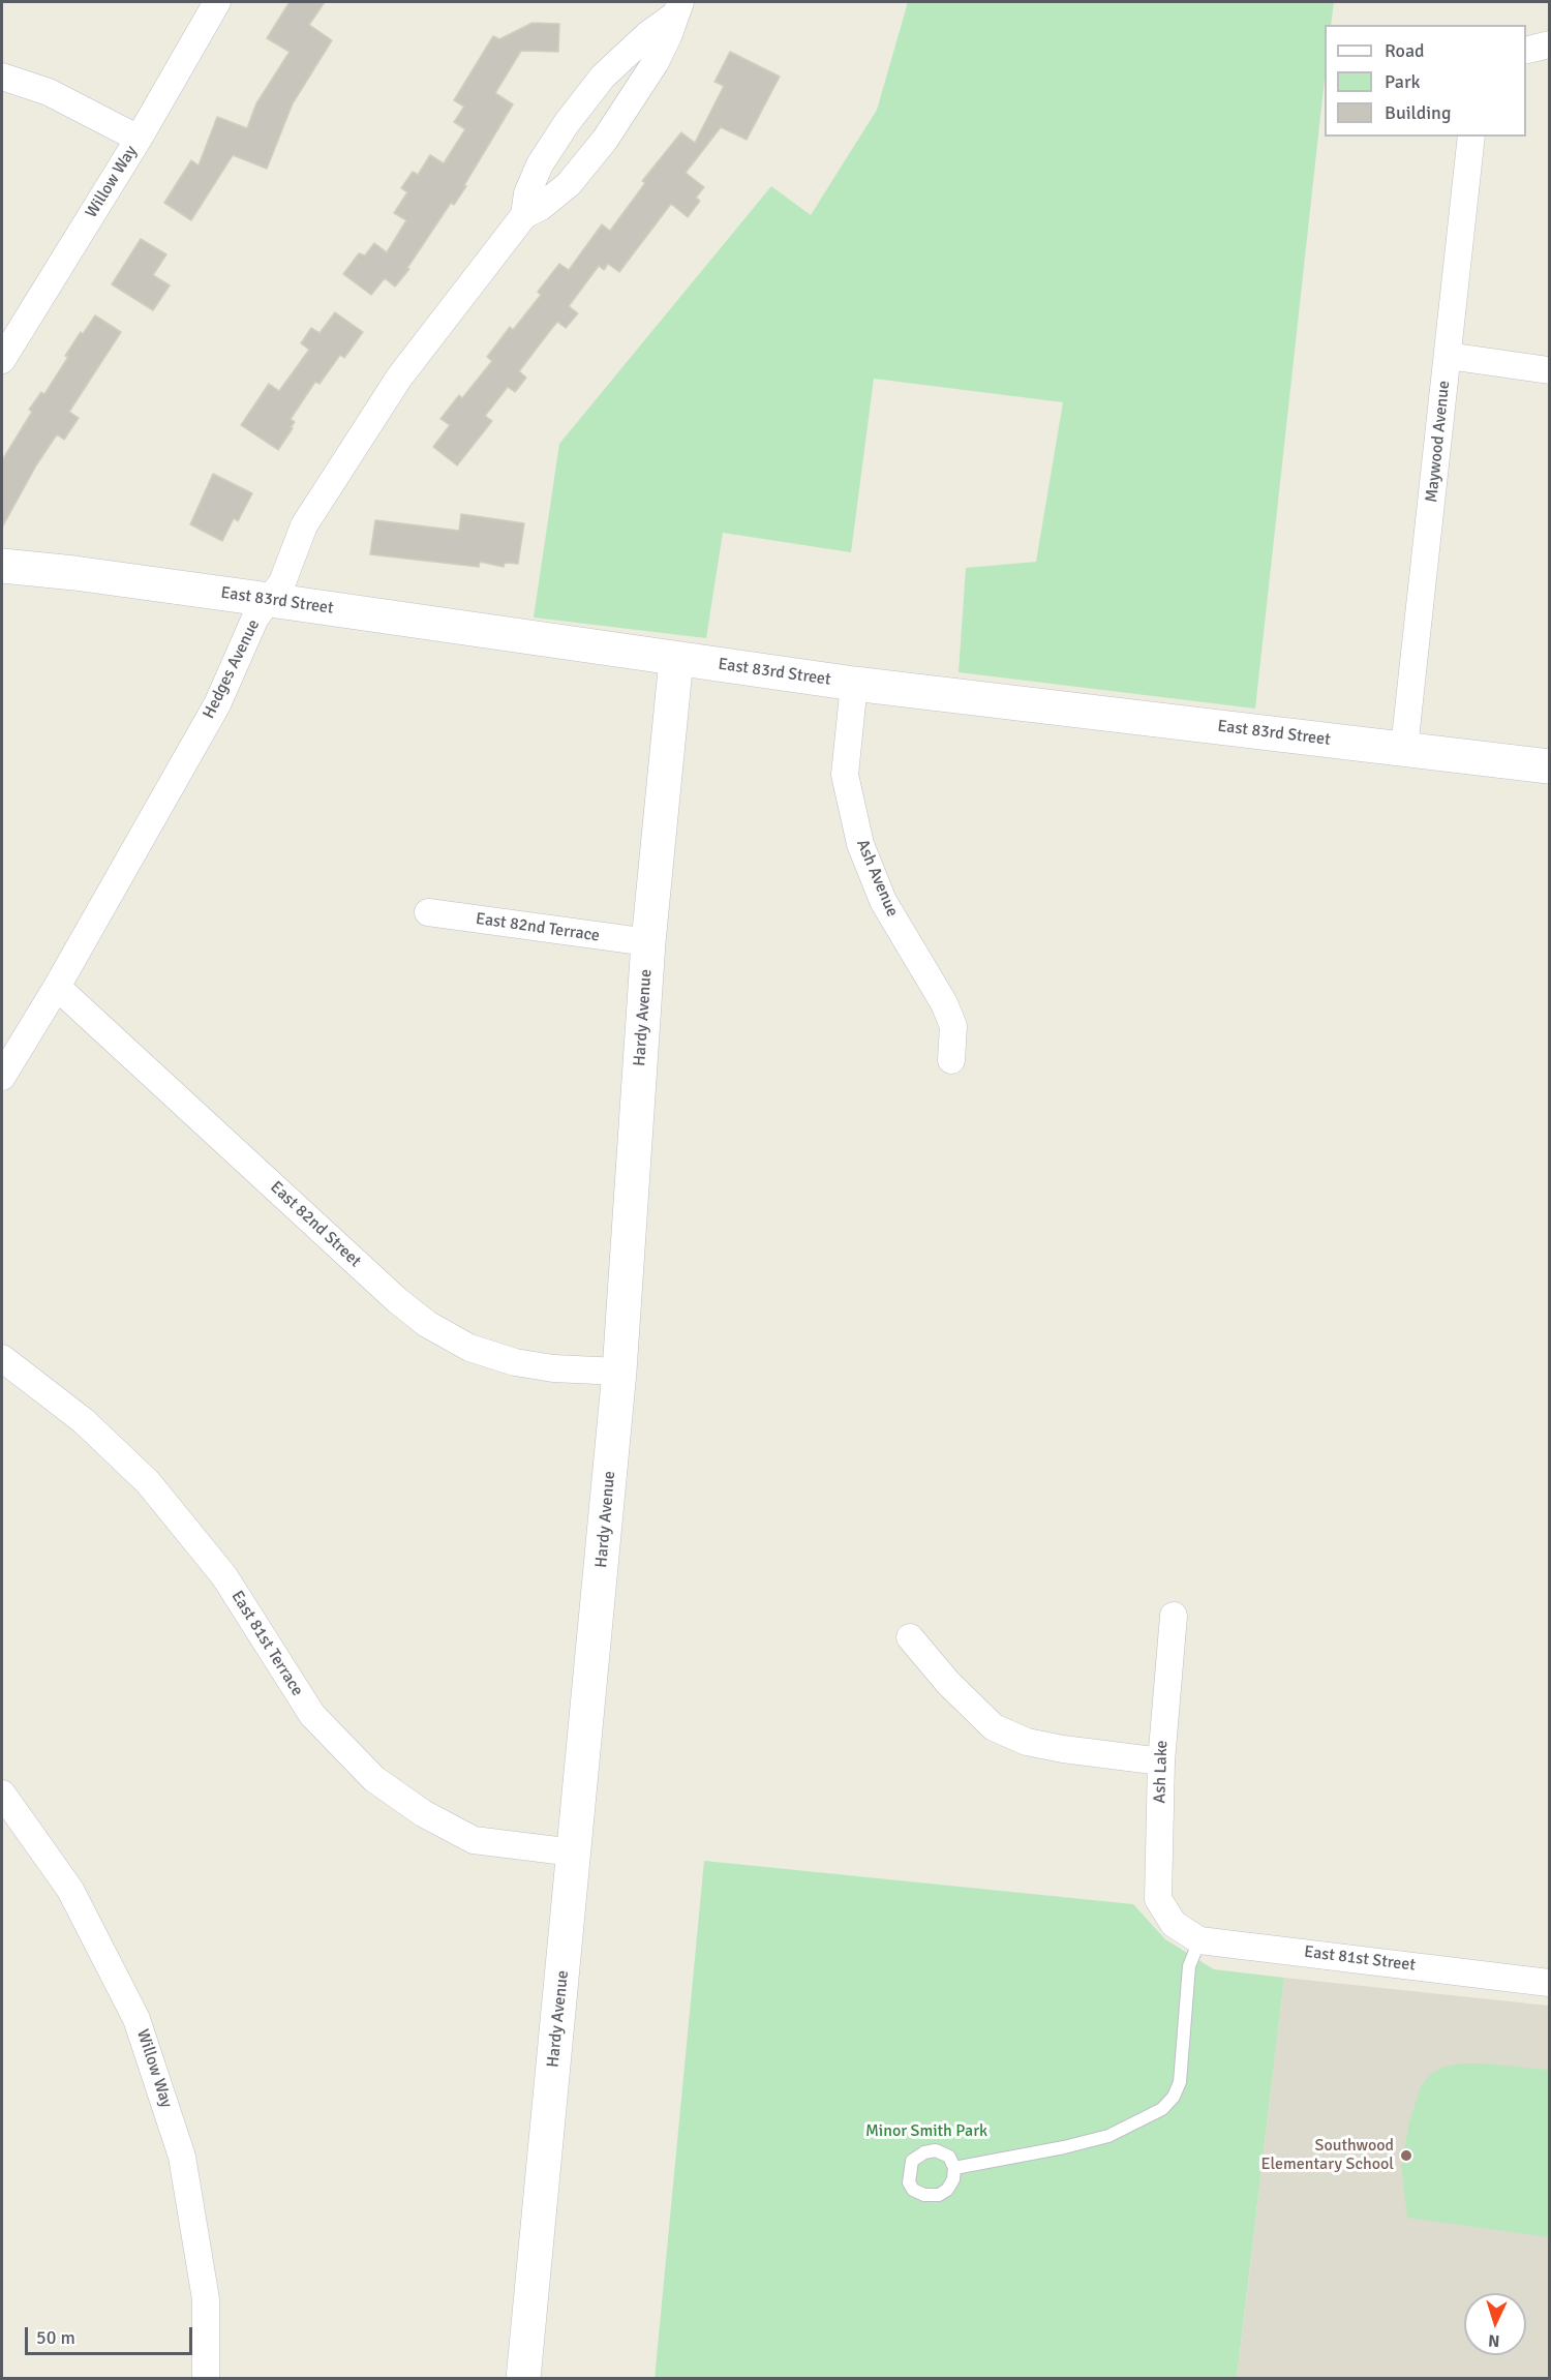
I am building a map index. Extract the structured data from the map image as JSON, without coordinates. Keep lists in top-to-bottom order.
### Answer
{
  "streets": {
    "street": [
      "Willow Way",
      "Maywood Avenue",
      "East 83rd Street",
      "Hedges Avenue",
      "Ash Avenue",
      "East 82nd Terrace",
      "Hardy Avenue",
      "East 82nd Street",
      "East 81st Terrace",
      "Ash Lake",
      "East 81st Street"
    ]
  },
  "crossings": [
    ["Maywood Avenue", "East 83rd Street"],
    ["East 83rd Street", "Hedges Avenue"],
    ["East 83rd Street", "Ash Avenue"],
    ["East 83rd Street", "Hardy Avenue"],
    ["Hedges Avenue", "East 82nd Street"],
    ["East 82nd Terrace", "Hardy Avenue"],
    ["Hardy Avenue", "East 82nd Street"],
    ["Hardy Avenue", "East 81st Terrace"],
    ["Ash Lake", "East 81st Street"]
  ],
  "parks": ["Minor Smith Park"],
  "places": ["Southwood Elementary School"],
  "legend": ["Road", "Park", "Building"],
  "scale_bar": "50 m",
  "north": "bottom"
}
